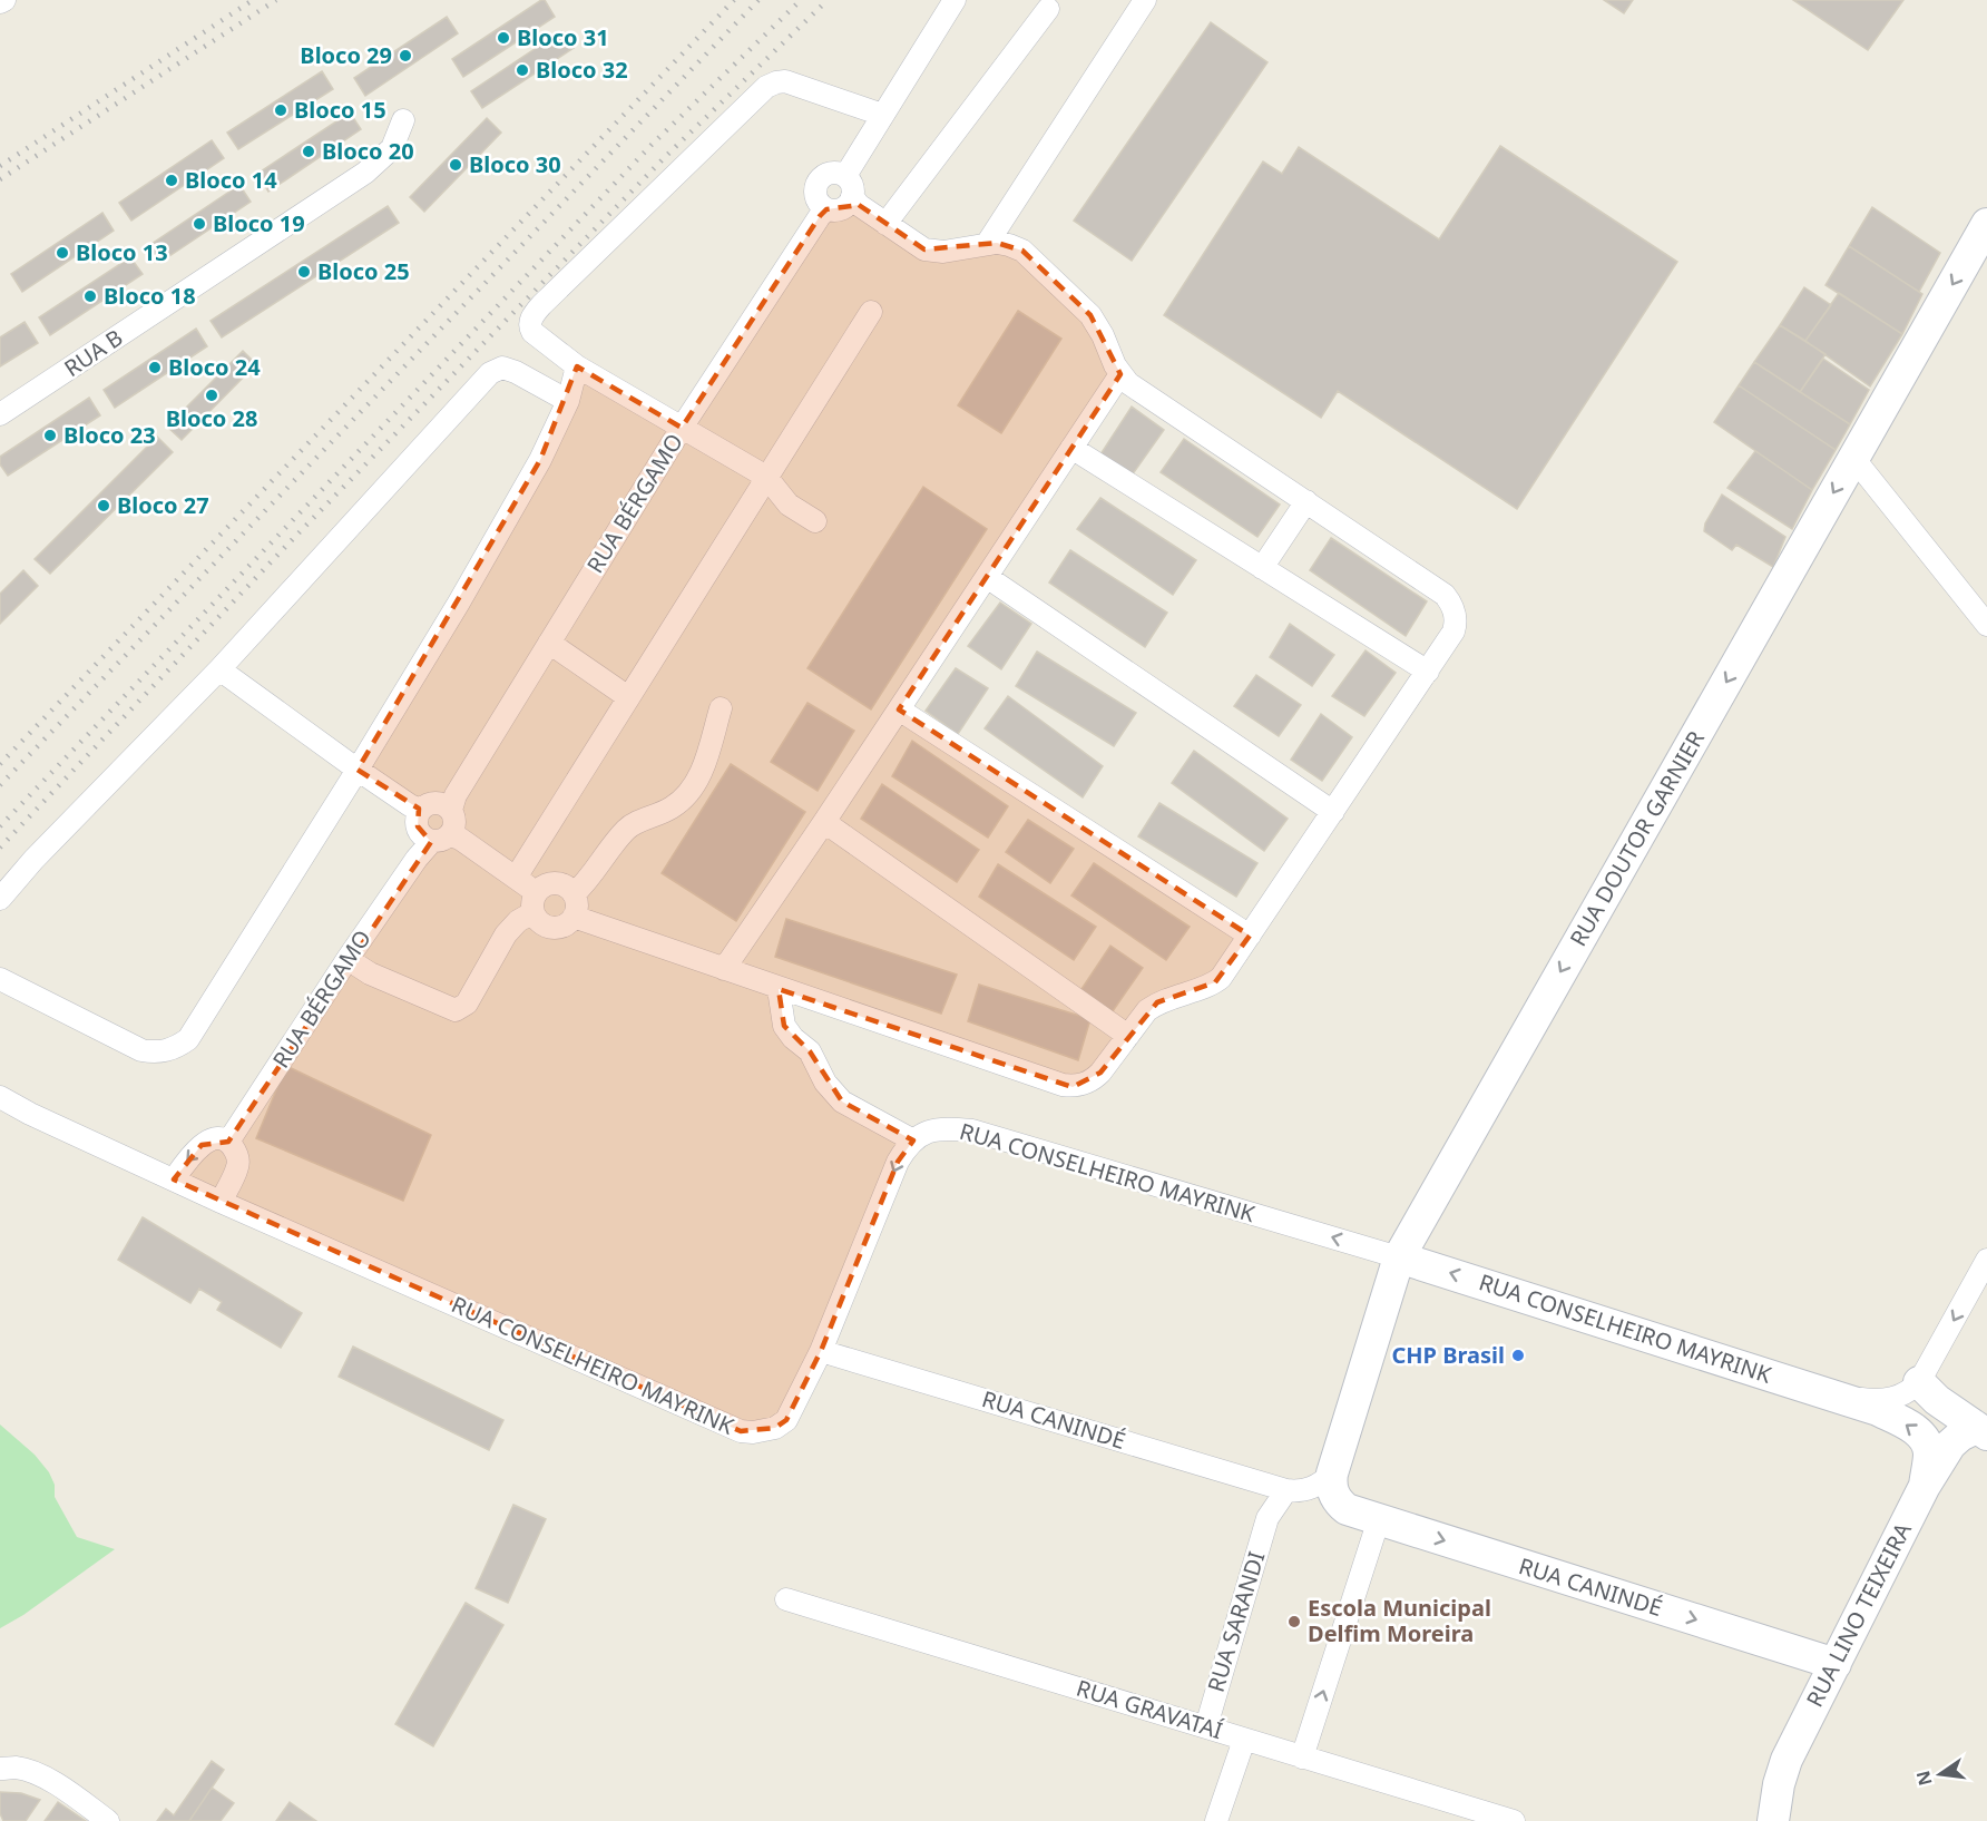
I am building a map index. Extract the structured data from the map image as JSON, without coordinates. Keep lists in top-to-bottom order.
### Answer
{
  "streets": {
    "main road": [
      "RUA DOUTOR GARNIER",
      "RUA CONSELHEIRO MAYRINK",
      "RUA CANINDÉ",
      "RUA LINO TEIXEIRA"
    ],
    "street": [
      "RUA B",
      "RUA BÉRGAMO",
      "RUA SARANDI",
      "RUA GRAVATAÍ"
    ]
  },
  "crossings": [
    ["RUA DOUTOR GARNIER", "RUA CONSELHEIRO MAYRINK"],
    ["RUA DOUTOR GARNIER", "RUA CANINDÉ"],
    ["RUA CONSELHEIRO MAYRINK", "RUA CANINDÉ"],
    ["RUA CANINDÉ", "RUA LINO TEIXEIRA"],
    ["RUA CANINDÉ", "RUA SARANDI"],
    ["RUA SARANDI", "RUA GRAVATAÍ"]
  ],
  "one_way": ["RUA DOUTOR GARNIER", "RUA CANINDÉ"],
  "places": [
    "Bloco 31",
    "Bloco 29",
    "Bloco 32",
    "Bloco 15",
    "Bloco 20",
    "Bloco 30",
    "Bloco 14",
    "Bloco 19",
    "Bloco 13",
    "Bloco 25",
    "Bloco 18",
    "Bloco 24",
    "Bloco 28",
    "Bloco 23",
    "Bloco 27",
    "CHP Brasil",
    "Escola Municipal Delfim Moreira"
  ],
  "north": "left"
}
